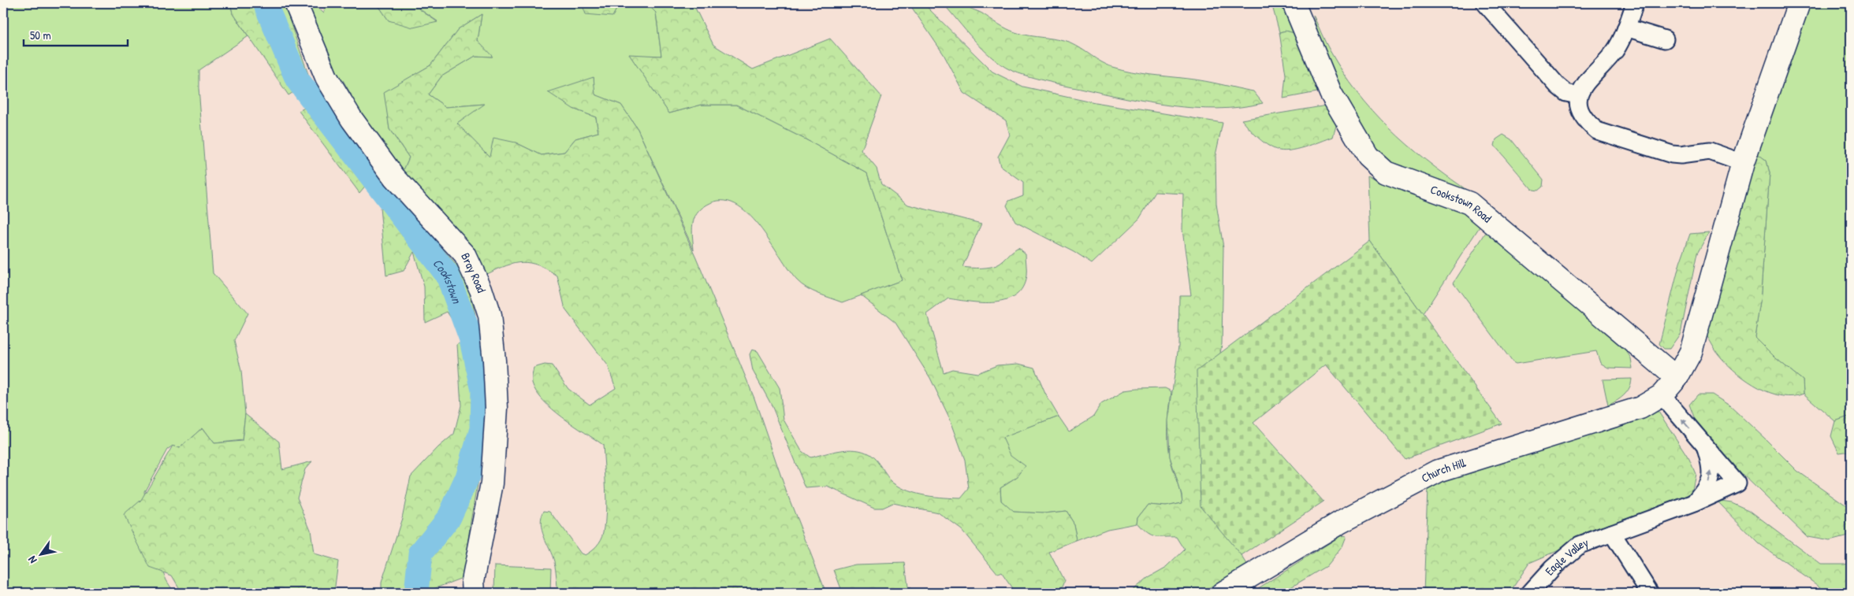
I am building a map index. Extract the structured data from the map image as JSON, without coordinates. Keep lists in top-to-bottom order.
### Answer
{
  "streets": {
    "main road": ["Cookstown Road", "Bray Road", "Church Hill"],
    "street": ["Eagle Valley"]
  },
  "crossings": [
    ["Cookstown Road", "Church Hill"]
  ],
  "water": ["Cookstown"],
  "scale_bar": "50 m",
  "north": "bottom left"
}
